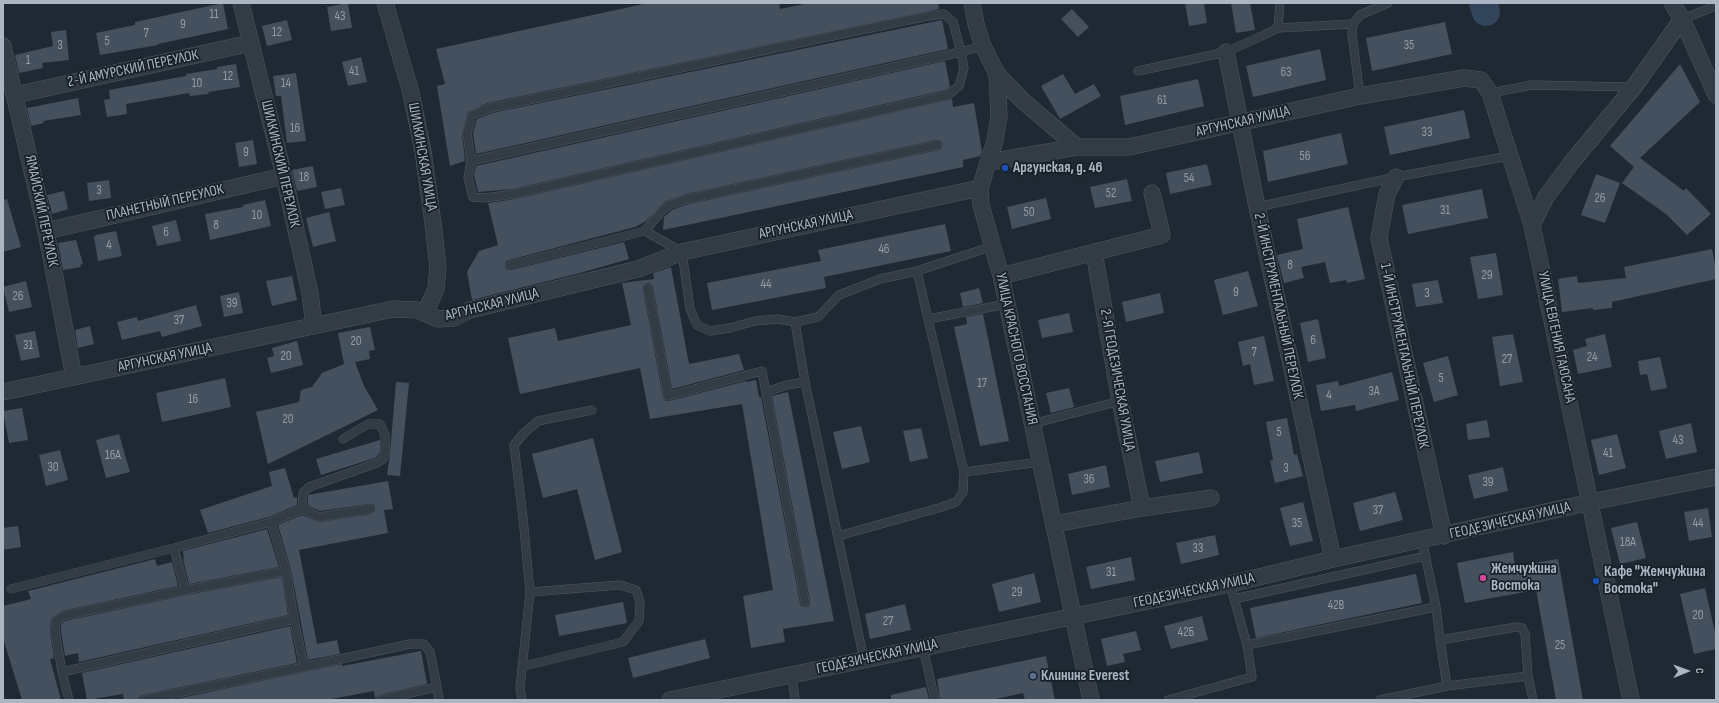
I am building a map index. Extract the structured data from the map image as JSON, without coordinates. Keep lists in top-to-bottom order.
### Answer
{
  "streets": {
    "street": [
      "2-Й АМУРСКИЙ ПЕРЕУЛОК",
      "АРГУНСКАЯ УЛИЦА",
      "ШИЛКИНСКАЯ УЛИЦА",
      "ШИЛКИНСКИЙ ПЕРЕУЛОК",
      "ПЛАНЕТНЫЙ ПЕРЕУЛОК",
      "ЯМАЙСКИЙ ПЕРЕУЛОК",
      "2-Й ИНСТРУМЕНТАЛЬНЫЙ ПЕРЕУЛОК",
      "УЛИЦА ЕВГЕНИЯ ГАЮСАНА",
      "УЛИЦА КРАСНОГО ВОССТАНИЯ",
      "1-Й ИНСТРУМЕНТАЛЬНЫЙ ПЕРЕУЛОК",
      "2-Я ГЕОДЕЗИЧЕСКАЯ УЛИЦА",
      "ГЕОДЕЗИЧЕСКАЯ УЛИЦА"
    ]
  },
  "crossings": [
    ["2-Й АМУРСКИЙ ПЕРЕУЛОК", "ШИЛКИНСКИЙ ПЕРЕУЛОК"],
    ["2-Й АМУРСКИЙ ПЕРЕУЛОК", "ЯМАЙСКИЙ ПЕРЕУЛОК"],
    ["АРГУНСКАЯ УЛИЦА", "ШИЛКИНСКАЯ УЛИЦА"],
    ["АРГУНСКАЯ УЛИЦА", "ШИЛКИНСКИЙ ПЕРЕУЛОК"],
    ["АРГУНСКАЯ УЛИЦА", "ЯМАЙСКИЙ ПЕРЕУЛОК"],
    ["АРГУНСКАЯ УЛИЦА", "2-Й ИНСТРУМЕНТАЛЬНЫЙ ПЕРЕУЛОК"],
    ["АРГУНСКАЯ УЛИЦА", "УЛИЦА ЕВГЕНИЯ ГАЮСАНА"],
    ["АРГУНСКАЯ УЛИЦА", "УЛИЦА КРАСНОГО ВОССТАНИЯ"],
    ["ШИЛКИНСКИЙ ПЕРЕУЛОК", "ПЛАНЕТНЫЙ ПЕРЕУЛОК"],
    ["ПЛАНЕТНЫЙ ПЕРЕУЛОК", "ЯМАЙСКИЙ ПЕРЕУЛОК"],
    ["2-Й ИНСТРУМЕНТАЛЬНЫЙ ПЕРЕУЛОК", "ГЕОДЕЗИЧЕСКАЯ УЛИЦА"],
    ["УЛИЦА ЕВГЕНИЯ ГАЮСАНА", "ГЕОДЕЗИЧЕСКАЯ УЛИЦА"],
    ["УЛИЦА КРАСНОГО ВОССТАНИЯ", "ГЕОДЕЗИЧЕСКАЯ УЛИЦА"],
    ["1-Й ИНСТРУМЕНТАЛЬНЫЙ ПЕРЕУЛОК", "ГЕОДЕЗИЧЕСКАЯ УЛИЦА"]
  ],
  "places": [
    "Аргунская, д. 46",
    "Жемчужина Востока",
    "Кафе \"Жемчужина Востока\"",
    "Клининг Everest"
  ],
  "house_numbers": [
    "11",
    "43",
    "9",
    "12",
    "7",
    "5",
    "3",
    "35",
    "1",
    "41",
    "63",
    "12",
    "10",
    "14",
    "61",
    "16",
    "33",
    "9",
    "56",
    "18",
    "54",
    "3",
    "52",
    "26",
    "31",
    "50",
    "10",
    "8",
    "6",
    "4",
    "46",
    "8",
    "29",
    "44",
    "9",
    "3",
    "26",
    "39",
    "37",
    "6",
    "20",
    "31",
    "7",
    "20",
    "24",
    "27",
    "5",
    "17",
    "3А",
    "4",
    "16",
    "20",
    "5",
    "43",
    "41",
    "16А",
    "30",
    "3",
    "36",
    "39",
    "37",
    "35",
    "44",
    "18А",
    "33",
    "31",
    "29",
    "42В",
    "20",
    "27",
    "42Б",
    "25"
  ],
  "north": "right"
}
